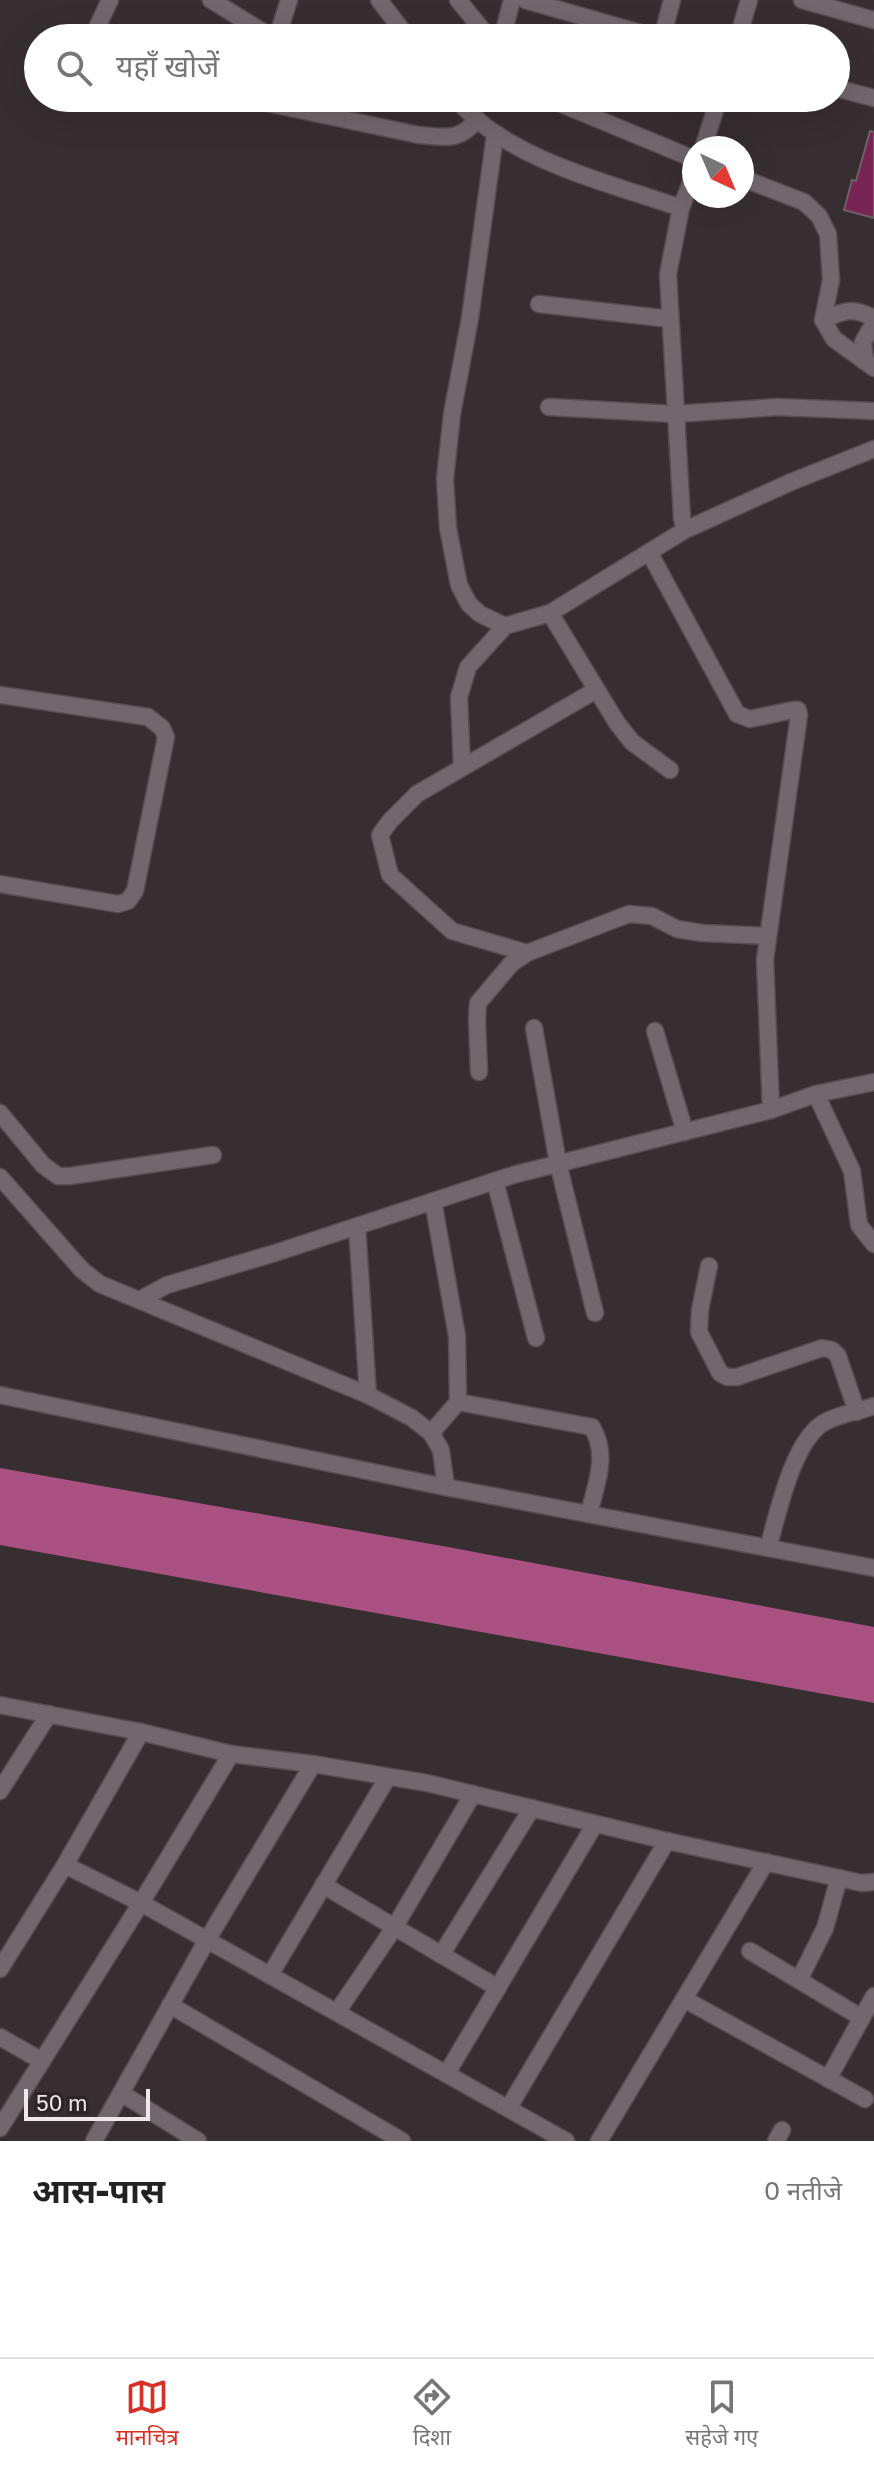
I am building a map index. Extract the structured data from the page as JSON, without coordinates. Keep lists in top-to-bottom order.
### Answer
{
  "scale_bar": "50 m",
  "north": "bottom right",
  "page": {
    "search": "यहाँ खोजें",
    "scale": "50 m",
    "heading": ["आस-पास", "0 नतीजे"],
    "nav": ["मानचित्र", "दिशा", "सहेजे गए"]
  }
}
